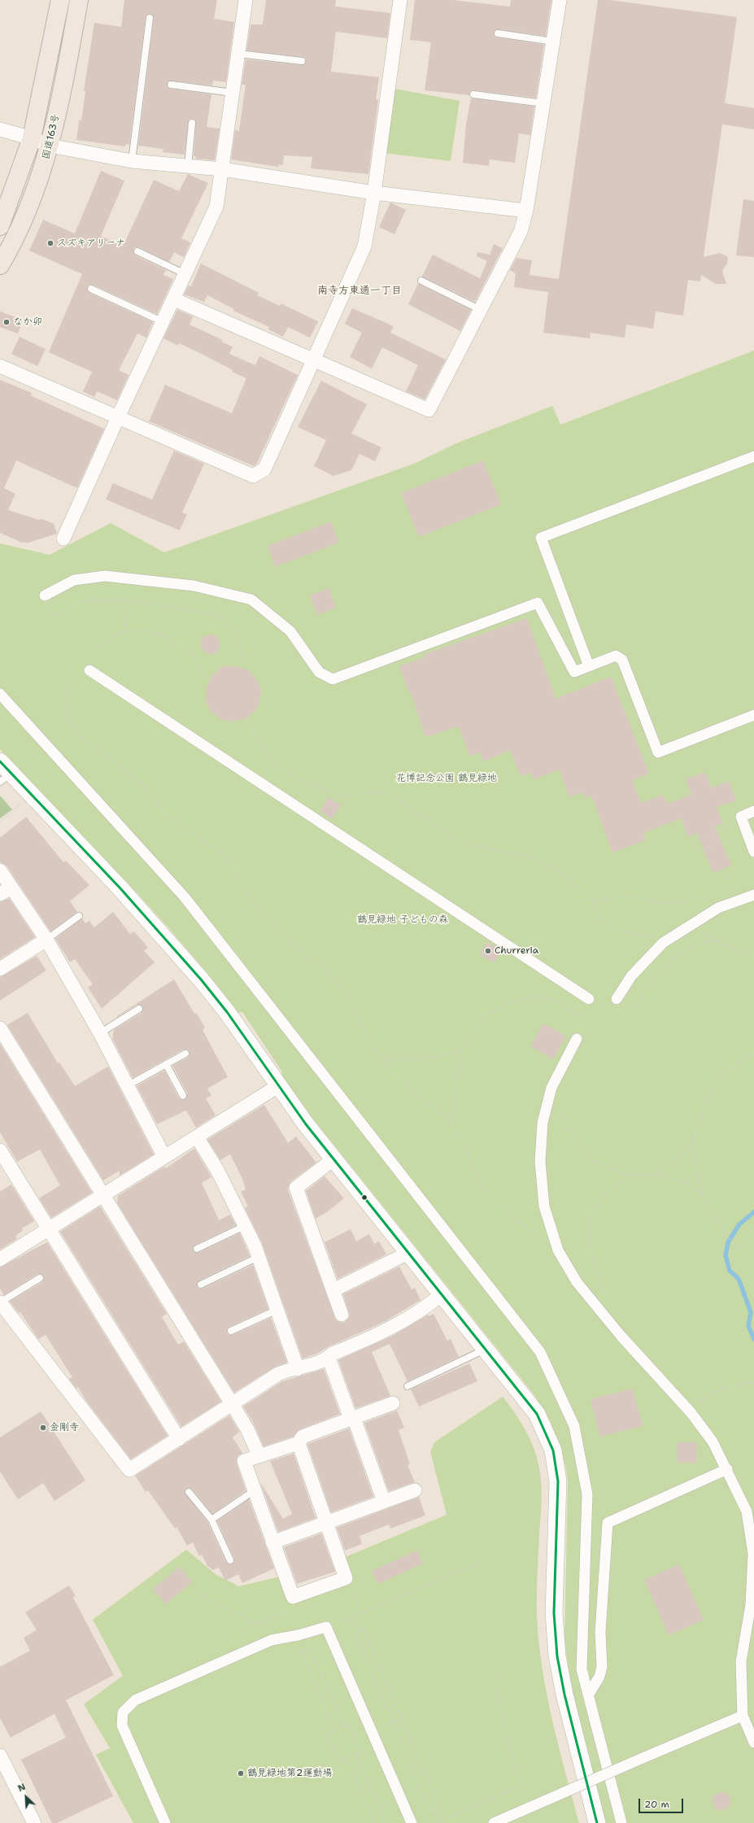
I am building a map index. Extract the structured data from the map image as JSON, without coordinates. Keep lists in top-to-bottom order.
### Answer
{
  "streets": {
    "highway": ["国道163号"]
  },
  "districts": ["南寺方東通一丁目"],
  "parks": ["花博記念公園 鶴見緑地", "鶴見緑地 子どもの森"],
  "places": [
    "スズキアリーナ",
    "なか卯",
    "Churreria",
    "金剛寺",
    "鶴見緑地第2運動場"
  ],
  "scale_bar": "20 m",
  "north": "top left"
}
